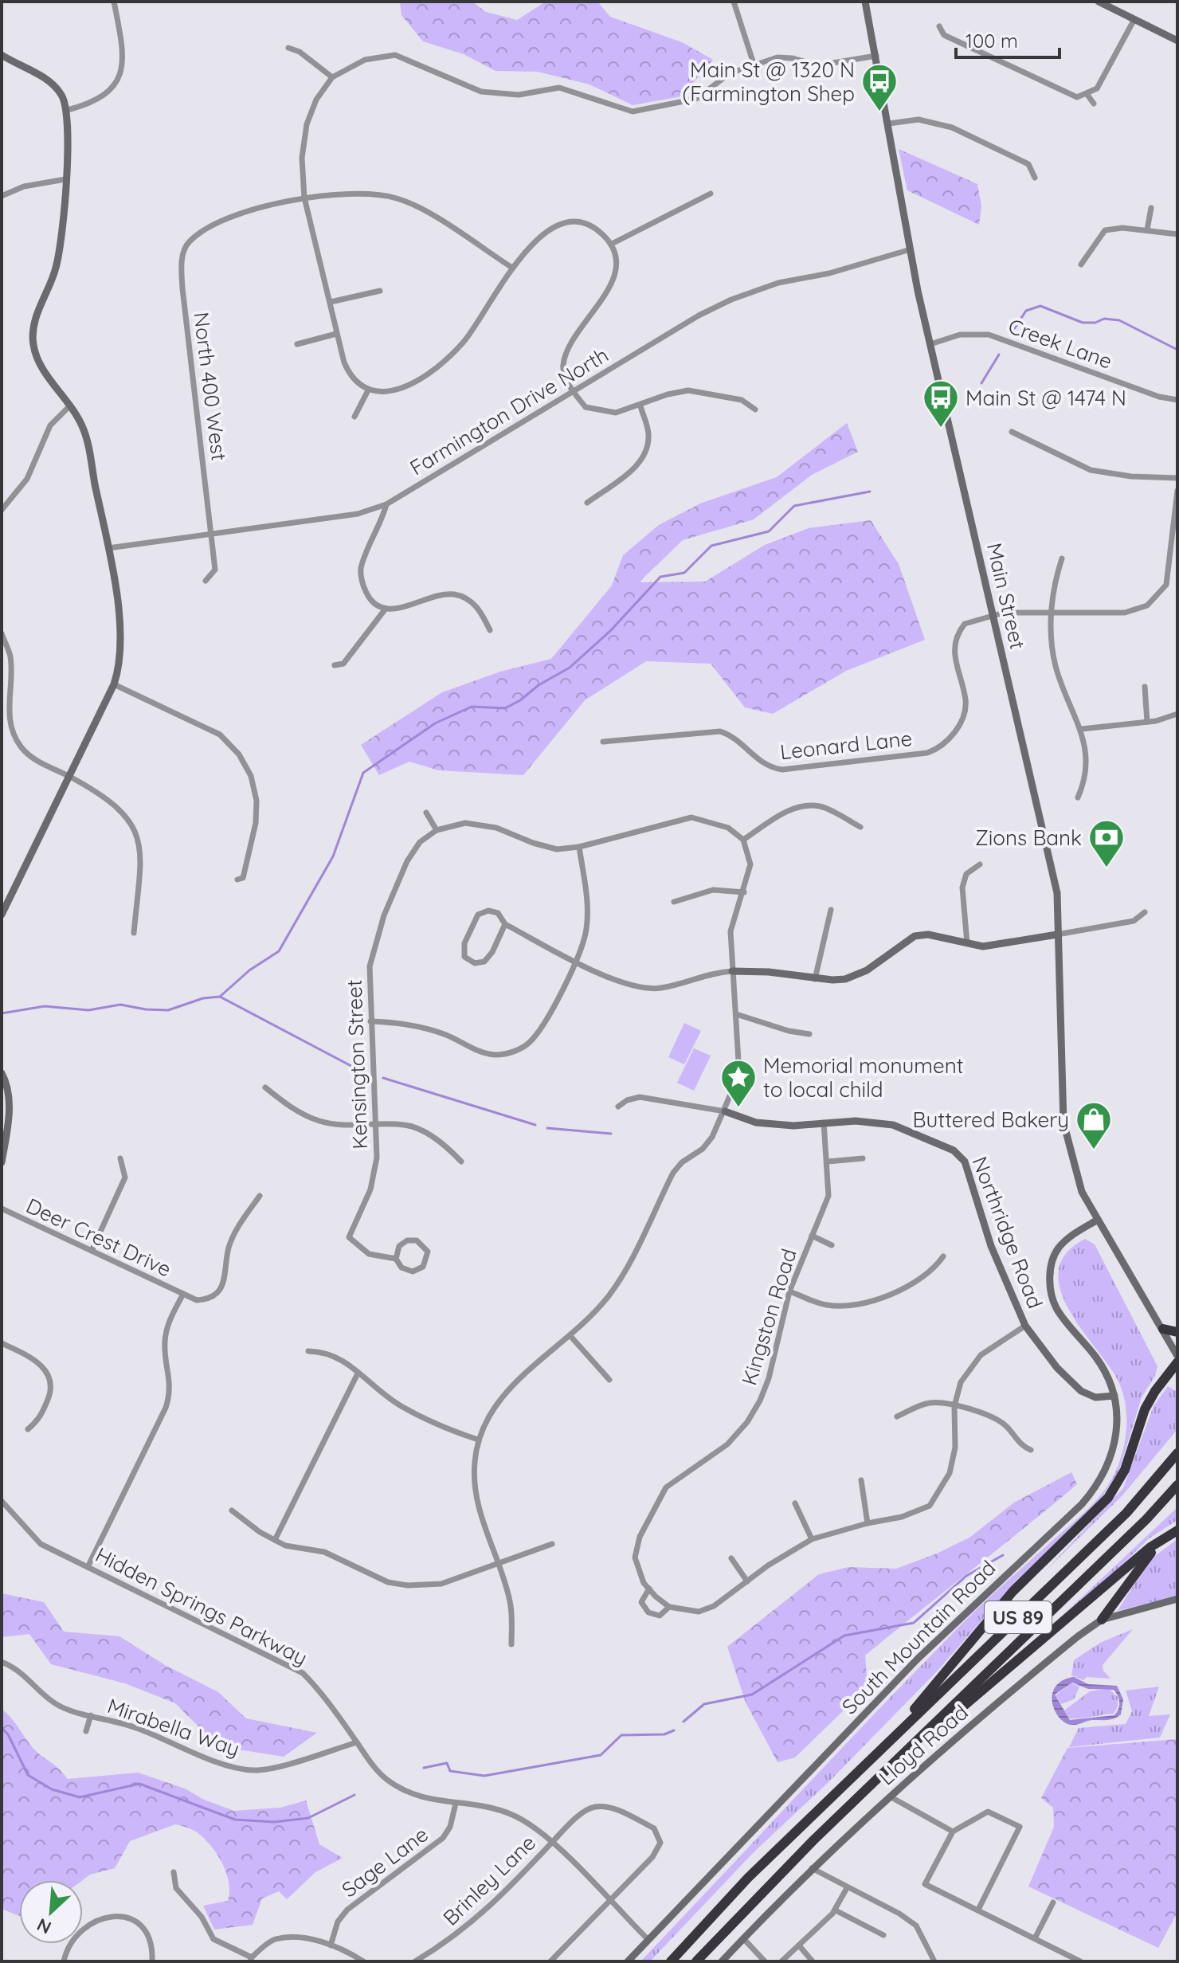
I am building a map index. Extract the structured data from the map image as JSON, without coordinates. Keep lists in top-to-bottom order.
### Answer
{
  "streets": {
    "highway": ["US 89"],
    "street": [
      "Creek Lane",
      "North 400 West",
      "Farmington Drive North",
      "Main Street",
      "Leonard Lane",
      "Kensington Street",
      "Northridge Road",
      "Deer Crest Drive",
      "Kingston Road",
      "Hidden Springs Parkway",
      "South Mountain Road",
      "Mirabella Way",
      "Lloyd Road",
      "Sage Lane",
      "Brinley Lane"
    ]
  },
  "crossings": [
    ["Creek Lane", "Main Street"],
    ["North 400 West", "Farmington Drive North"],
    ["Farmington Drive North", "Main Street"],
    ["Main Street", "Leonard Lane"],
    ["Main Street", "South Mountain Road"],
    ["Northridge Road", "Kingston Road"],
    ["Northridge Road", "South Mountain Road"],
    ["Hidden Springs Parkway", "South Mountain Road"],
    ["Hidden Springs Parkway", "Mirabella Way"],
    ["Hidden Springs Parkway", "Sage Lane"],
    ["Hidden Springs Parkway", "Brinley Lane"]
  ],
  "places": {
    "bus stop": ["Main St @ 1320 N (Farmington Shep", "Main St @ 1474 N"],
    "bank": ["Zions Bank"],
    "place": ["Memorial monument to local child"],
    "shop": ["Buttered Bakery"]
  },
  "scale_bar": "100 m",
  "north": "bottom left"
}
